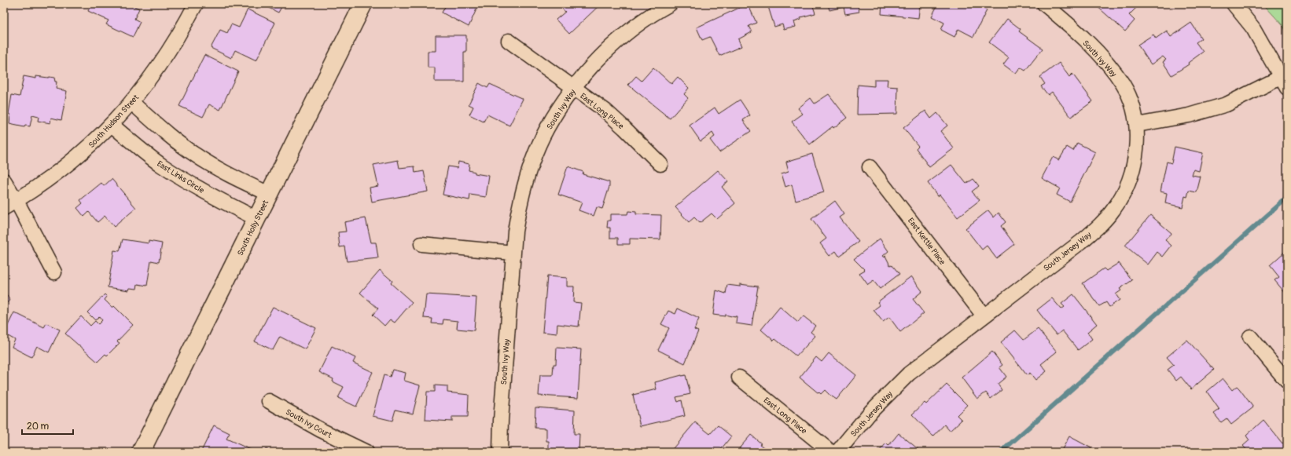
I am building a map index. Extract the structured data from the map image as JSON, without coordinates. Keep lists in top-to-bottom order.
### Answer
{
  "streets": {
    "main road": ["South Holly Street"],
    "street": [
      "South Ivy Way",
      "East Long Place",
      "South Hudson Street",
      "East Links Circle",
      "East Kettle Place",
      "South Jersey Way",
      "South Ivy Court"
    ]
  },
  "crossings": [
    ["South Ivy Way", "East Long Place"],
    ["South Ivy Way", "South Jersey Way"],
    ["South Hudson Street", "East Links Circle"],
    ["East Links Circle", "South Holly Street"],
    ["East Kettle Place", "South Jersey Way"]
  ],
  "scale_bar": "20 m"
}
